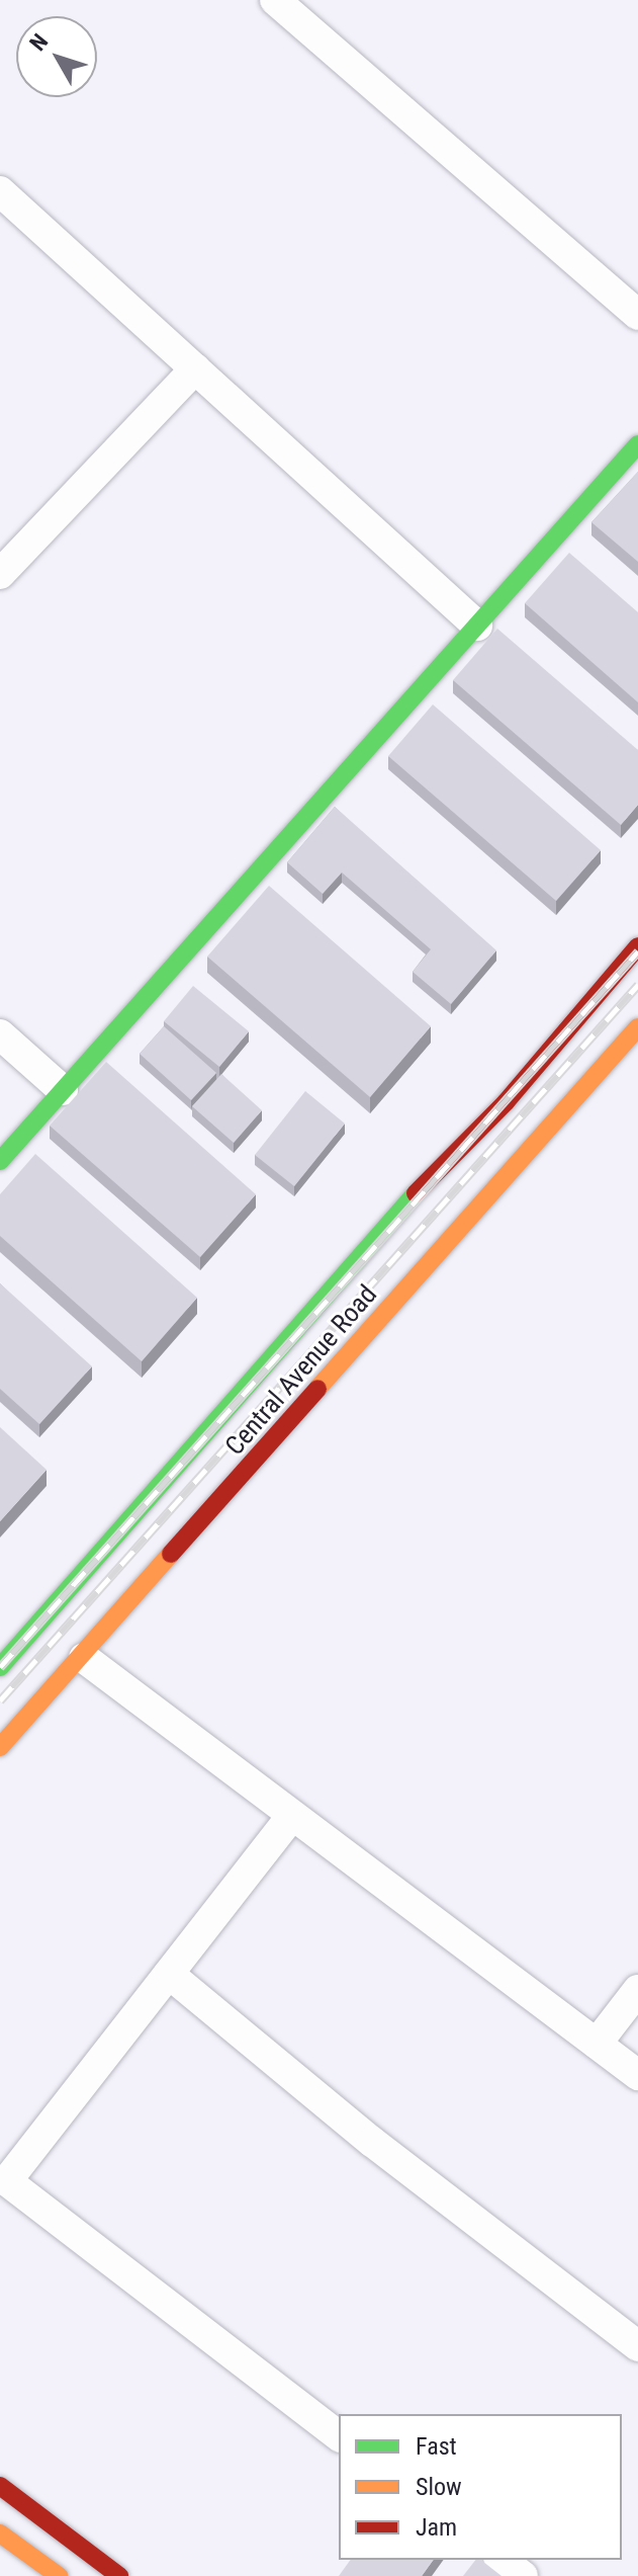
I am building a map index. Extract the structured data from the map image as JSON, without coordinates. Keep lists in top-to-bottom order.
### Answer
{
  "streets": {
    "main road": ["Central Avenue Road"]
  },
  "legend": ["Fast", "Slow", "Jam"],
  "north": "top left"
}
